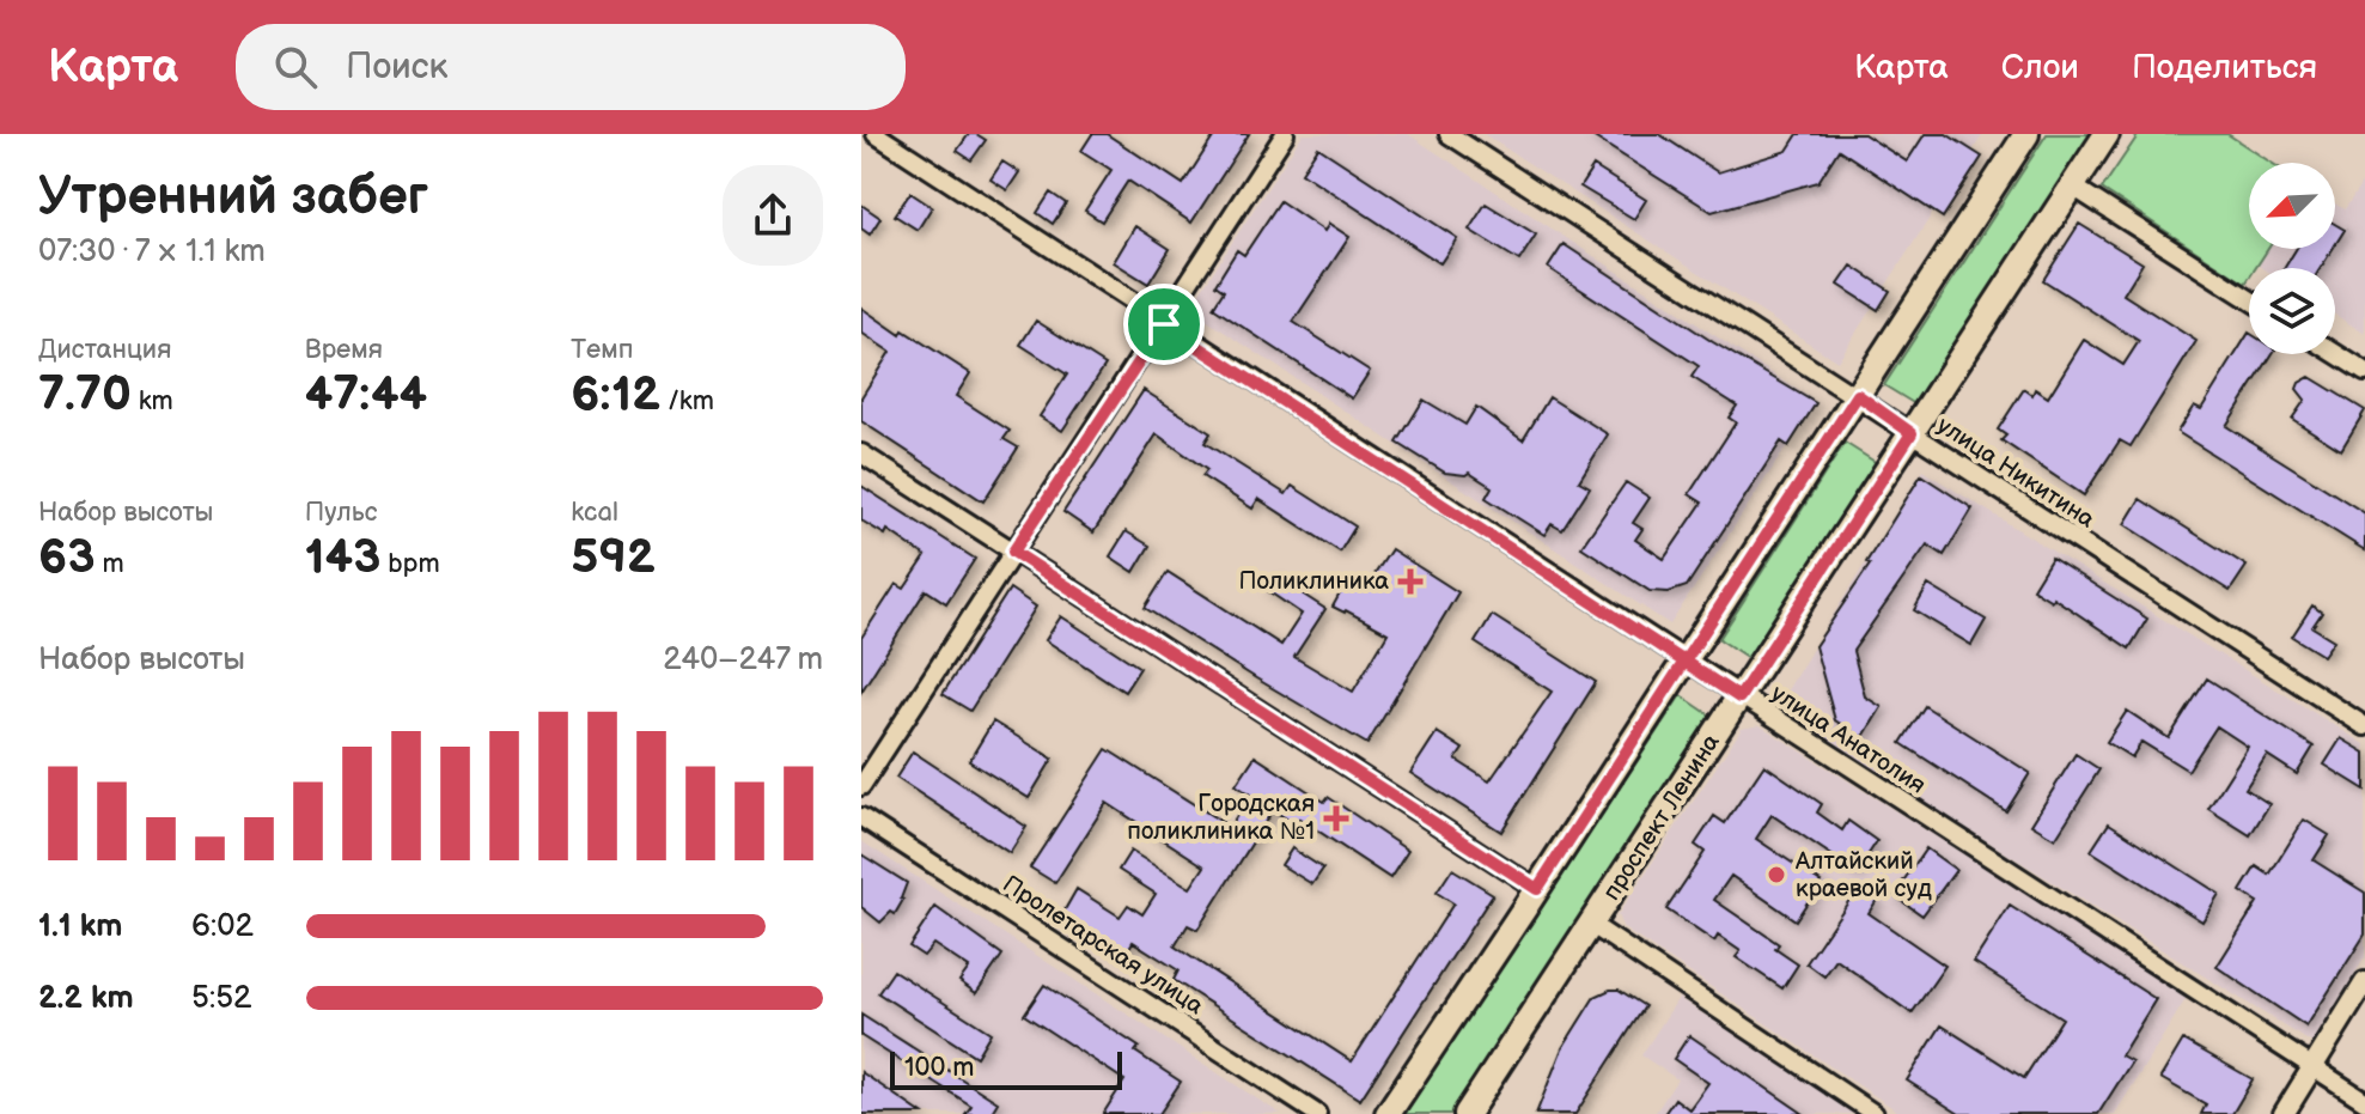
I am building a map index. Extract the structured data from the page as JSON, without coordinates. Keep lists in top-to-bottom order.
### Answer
{
  "streets": {
    "main road": ["проспект Ленина"],
    "street": ["улица Никитина", "улица Анатолия", "Пролетарская улица"]
  },
  "crossings": [
    ["улица Никитина", "проспект Ленина"],
    ["улица Анатолия", "проспект Ленина"]
  ],
  "places": {
    "health": ["Поликлиника", "Городская поликлиника №1"],
    "other": ["Алтайский краевой суд"]
  },
  "scale_bar": "100 m",
  "north": "bottom left",
  "page": {
    "header": "Карта",
    "search": "Поиск",
    "nav": ["Карта", "Слои", "Поделиться"],
    "heading": ["Утренний забег", "07:30 · 7 × 1.1 km"],
    "stats": [
      ["Дистанция", "7.70 km"],
      ["Время", "47:44"],
      ["Темп", "6:12 /km"],
      ["Набор высоты", "63 m"],
      ["Пульс", "143 bpm"],
      ["kcal", "592"]
    ],
    "chart": ["Набор высоты", "240–247 m"],
    "list": [
      {
        "name": "1.1 km",
        "note": "6:02"
      },
      {
        "name": "2.2 km",
        "note": "5:52"
      }
    ],
    "scale": "100 m"
  }
}
